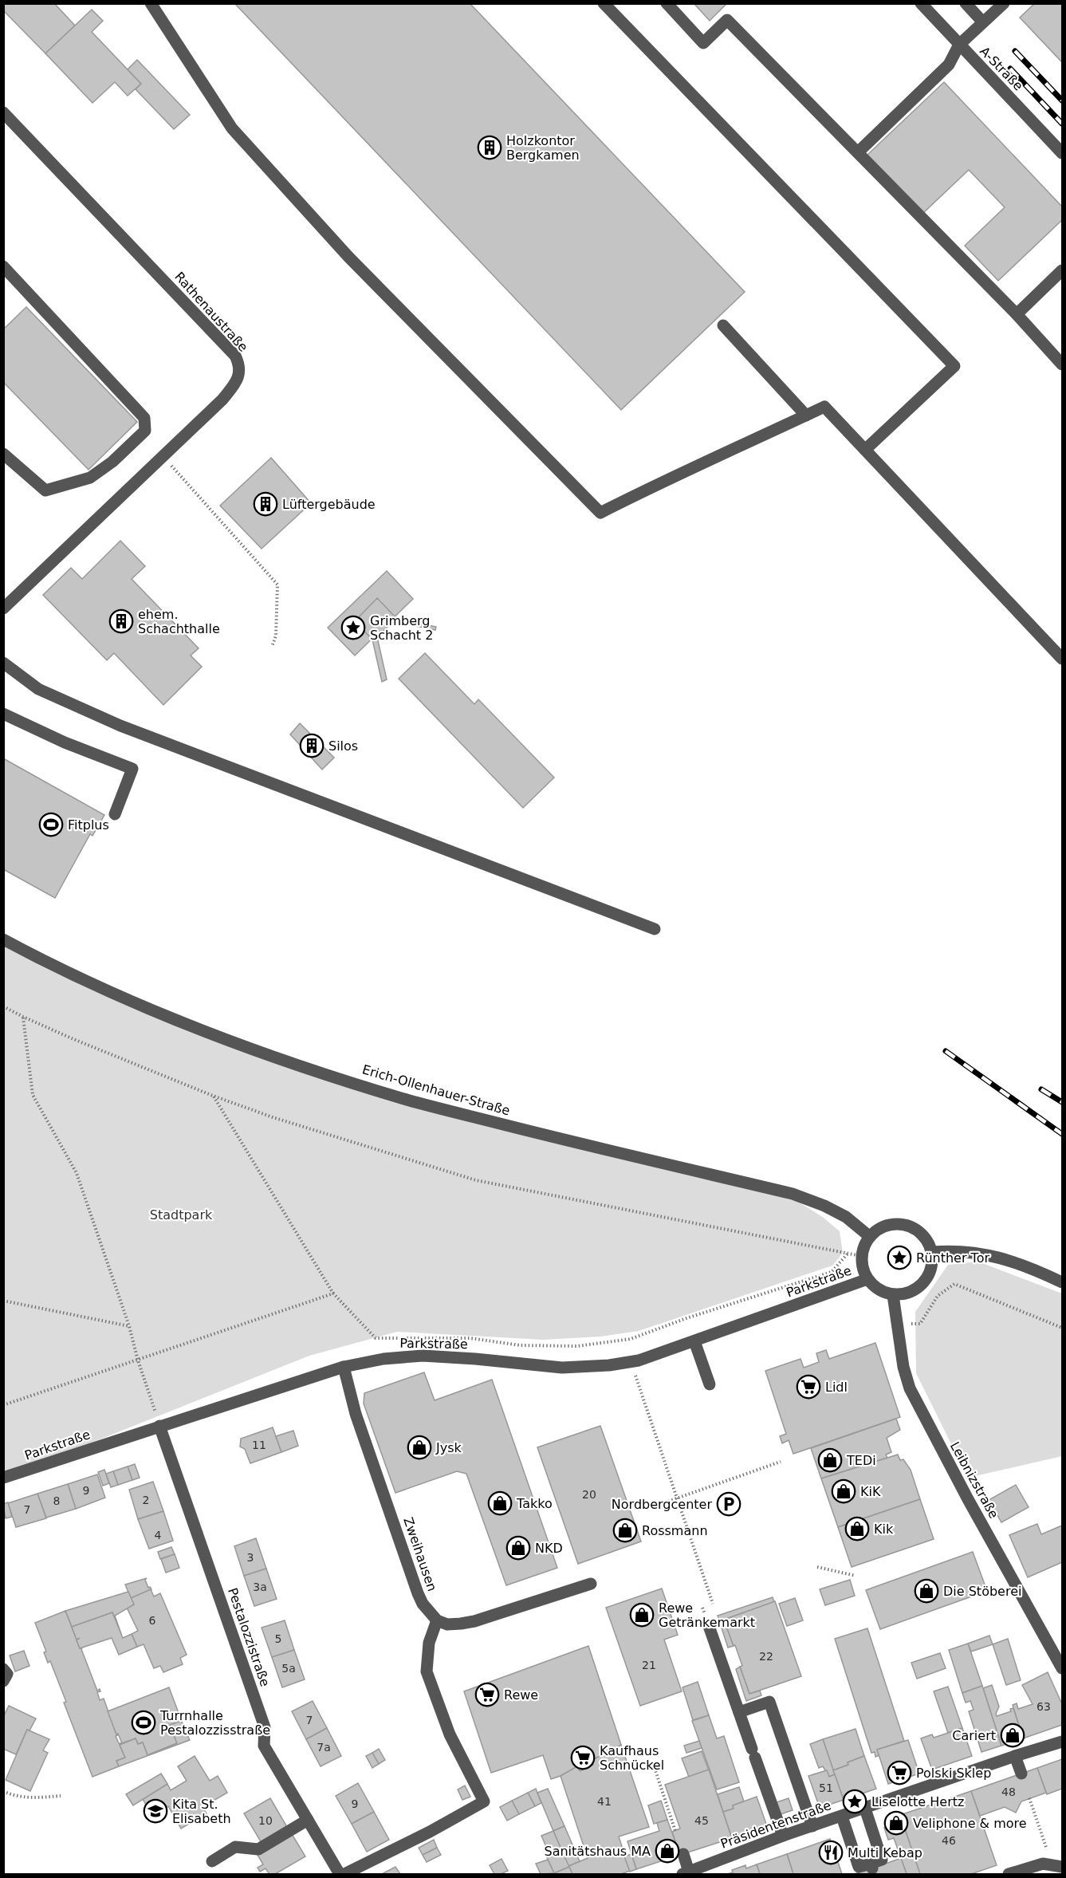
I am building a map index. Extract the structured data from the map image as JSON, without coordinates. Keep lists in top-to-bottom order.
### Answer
{
  "streets": {
    "street": [
      "A-Straße",
      "Rathenaustraße",
      "Erich-Ollenhauer-Straße",
      "Parkstraße",
      "Leibnizstraße",
      "Zweihausen",
      "Pestalozzistraße",
      "Präsidentenstraße"
    ]
  },
  "crossings": [
    ["Erich-Ollenhauer-Straße", "Parkstraße"],
    ["Erich-Ollenhauer-Straße", "Leibnizstraße"],
    ["Parkstraße", "Leibnizstraße"],
    ["Parkstraße", "Zweihausen"],
    ["Parkstraße", "Pestalozzistraße"]
  ],
  "parks": ["Stadtpark"],
  "places": {
    "building": [
      "Holzkontor Bergkamen",
      "Lüftergebäude",
      "ehem. Schachthalle",
      "Silos"
    ],
    "place": ["Grimberg Schacht 2", "Rünther Tor", "Liselotte Hertz"],
    "sports": ["Fitplus", "Turrnhalle Pestalozzisstraße"],
    "supermarket": [
      "Lidl",
      "Rewe",
      "Kaufhaus Schnückel",
      "Polski Sklep"
    ],
    "shop": [
      "Jysk",
      "TEDi",
      "KiK",
      "Takko",
      "Kik",
      "Rossmann",
      "NKD",
      "Die Stöberei",
      "Rewe Getränkemarkt",
      "Cariert",
      "Veliphone & more",
      "Sanitätshaus MA"
    ],
    "parking": ["Nordbergcenter"],
    "school or university": ["Kita St. Elisabeth"],
    "restaurant": ["Multi Kebap"]
  },
  "house_numbers": [
    "11",
    "9",
    "20",
    "2",
    "8",
    "7",
    "4",
    "3",
    "3a",
    "6",
    "5",
    "22",
    "21",
    "5a",
    "63",
    "7",
    "7a",
    "51",
    "48",
    "41",
    "9",
    "10",
    "45",
    "46"
  ]
}
